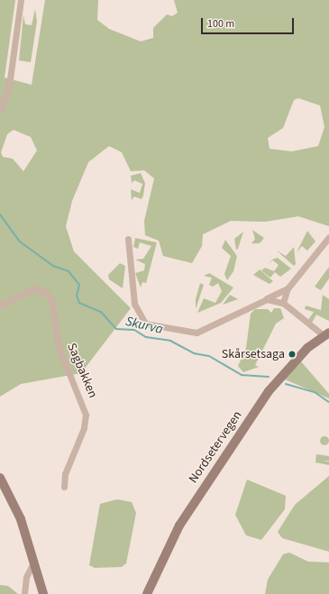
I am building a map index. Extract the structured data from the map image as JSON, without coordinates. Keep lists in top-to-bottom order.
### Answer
{
  "streets": {
    "main road": ["Nordsetervegen"],
    "street": ["Sagbakken"]
  },
  "water": ["Skurva"],
  "places": ["Skårsetsaga"],
  "scale_bar": "100 m"
}
